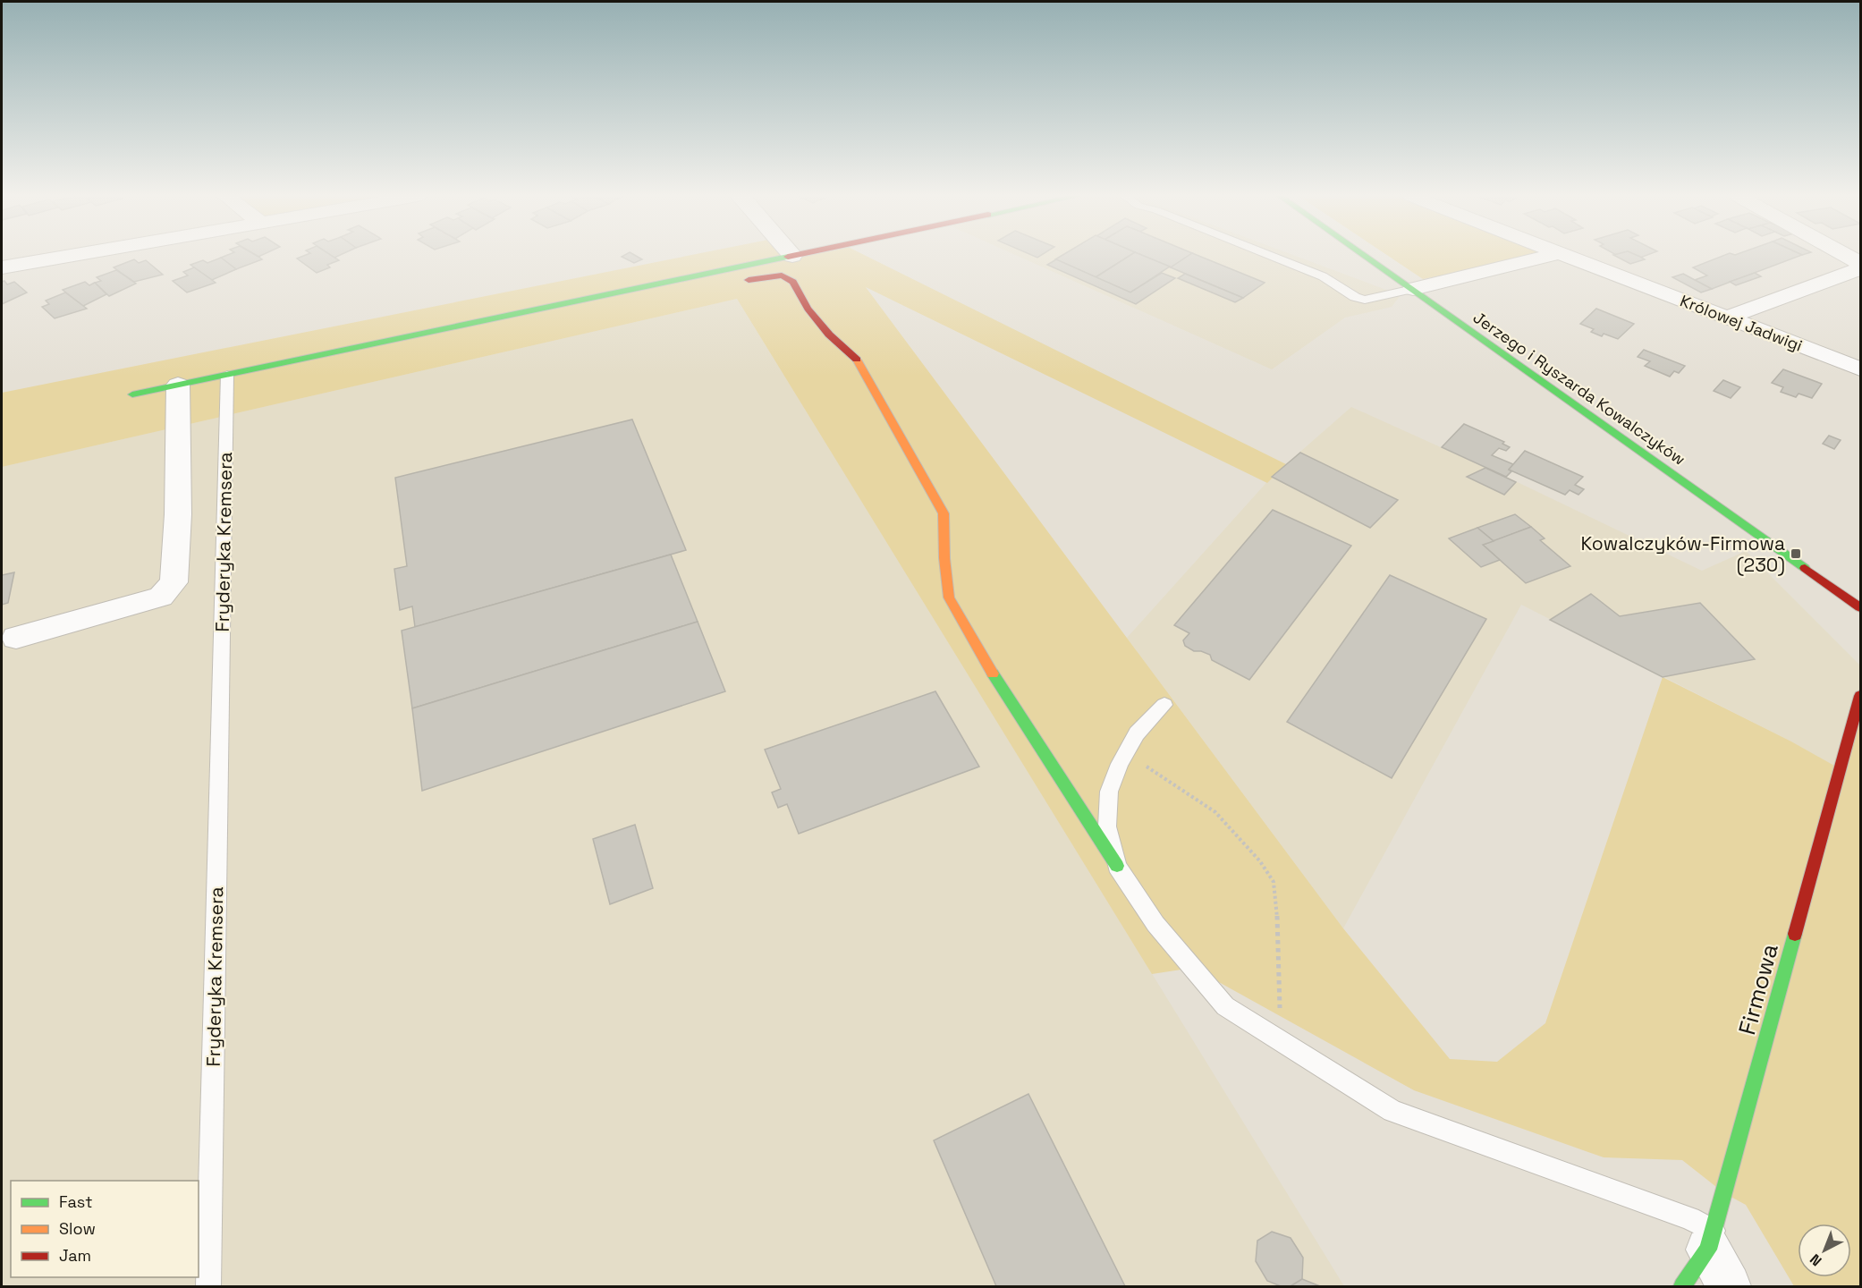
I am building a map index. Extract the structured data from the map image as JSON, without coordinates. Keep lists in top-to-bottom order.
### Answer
{
  "streets": {
    "street": ["Królowej Jadwigi", "Jerzego i Ryszarda Kowalczyków", "Firmowa"],
    "lane": ["Fryderyka Kremsera"]
  },
  "places": {
    "transit": ["Kowalczyków-Firmowa (230)"]
  },
  "legend": ["Fast", "Slow", "Jam"],
  "north": "bottom left"
}
